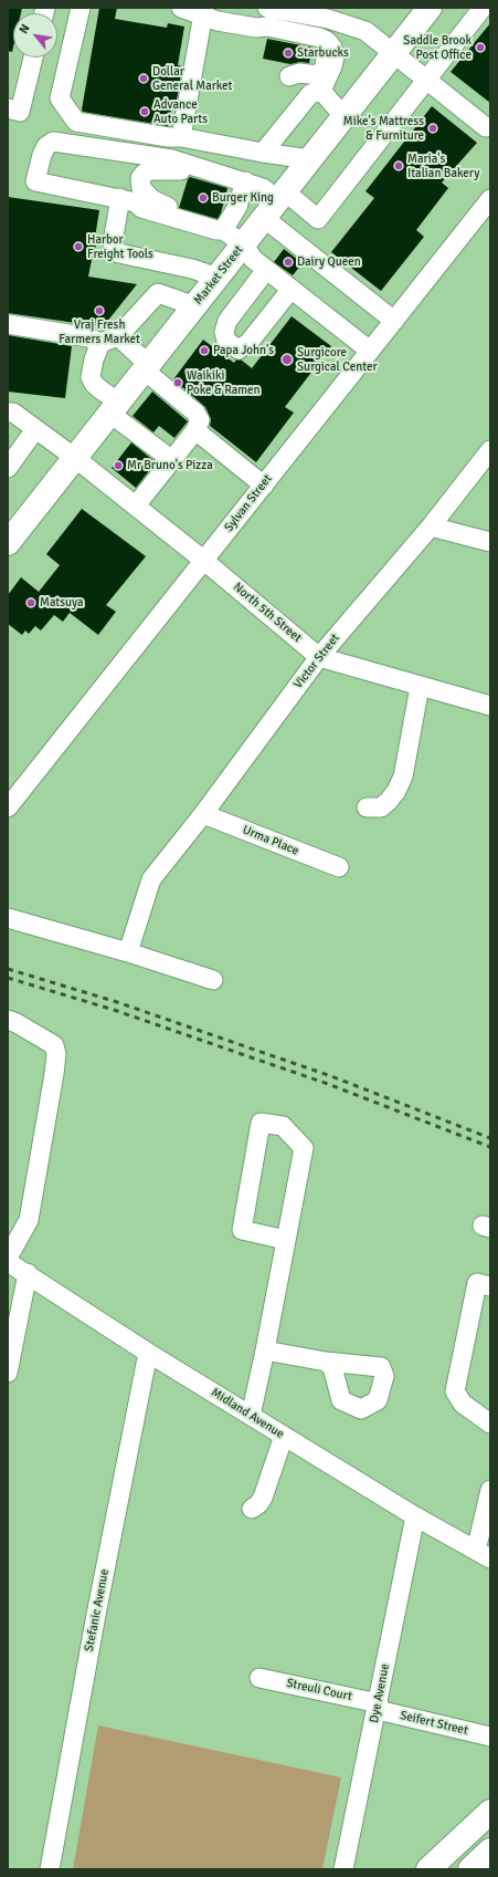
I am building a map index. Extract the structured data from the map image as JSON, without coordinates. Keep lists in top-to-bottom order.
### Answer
{
  "streets": {
    "main road": ["Market Street"],
    "street": [
      "Sylvan Street",
      "North 5th Street",
      "Victor Street",
      "Urma Place",
      "Midland Avenue",
      "Stefanic Avenue",
      "Streuli Court",
      "Dye Avenue",
      "Seifert Street"
    ]
  },
  "crossings": [
    ["Market Street", "North 5th Street"],
    ["Sylvan Street", "North 5th Street"],
    ["North 5th Street", "Victor Street"],
    ["Victor Street", "Urma Place"],
    ["Midland Avenue", "Stefanic Avenue"],
    ["Midland Avenue", "Dye Avenue"],
    ["Streuli Court", "Dye Avenue"],
    ["Streuli Court", "Seifert Street"],
    ["Dye Avenue", "Seifert Street"]
  ],
  "places": [
    "Saddle Brook Post Office",
    "Starbucks",
    "Dollar General Market",
    "Advance Auto Parts",
    "Mike's Mattress & Furniture",
    "Maria's Italian Bakery",
    "Burger King",
    "Harbor Freight Tools",
    "Dairy Queen",
    "Vraj Fresh Farmers Market",
    "Papa John's",
    "Surgicore Surgical Center",
    "Waikiki Poke & Ramen",
    "Mr Bruno's Pizza",
    "Matsuya"
  ],
  "north": "top left"
}
